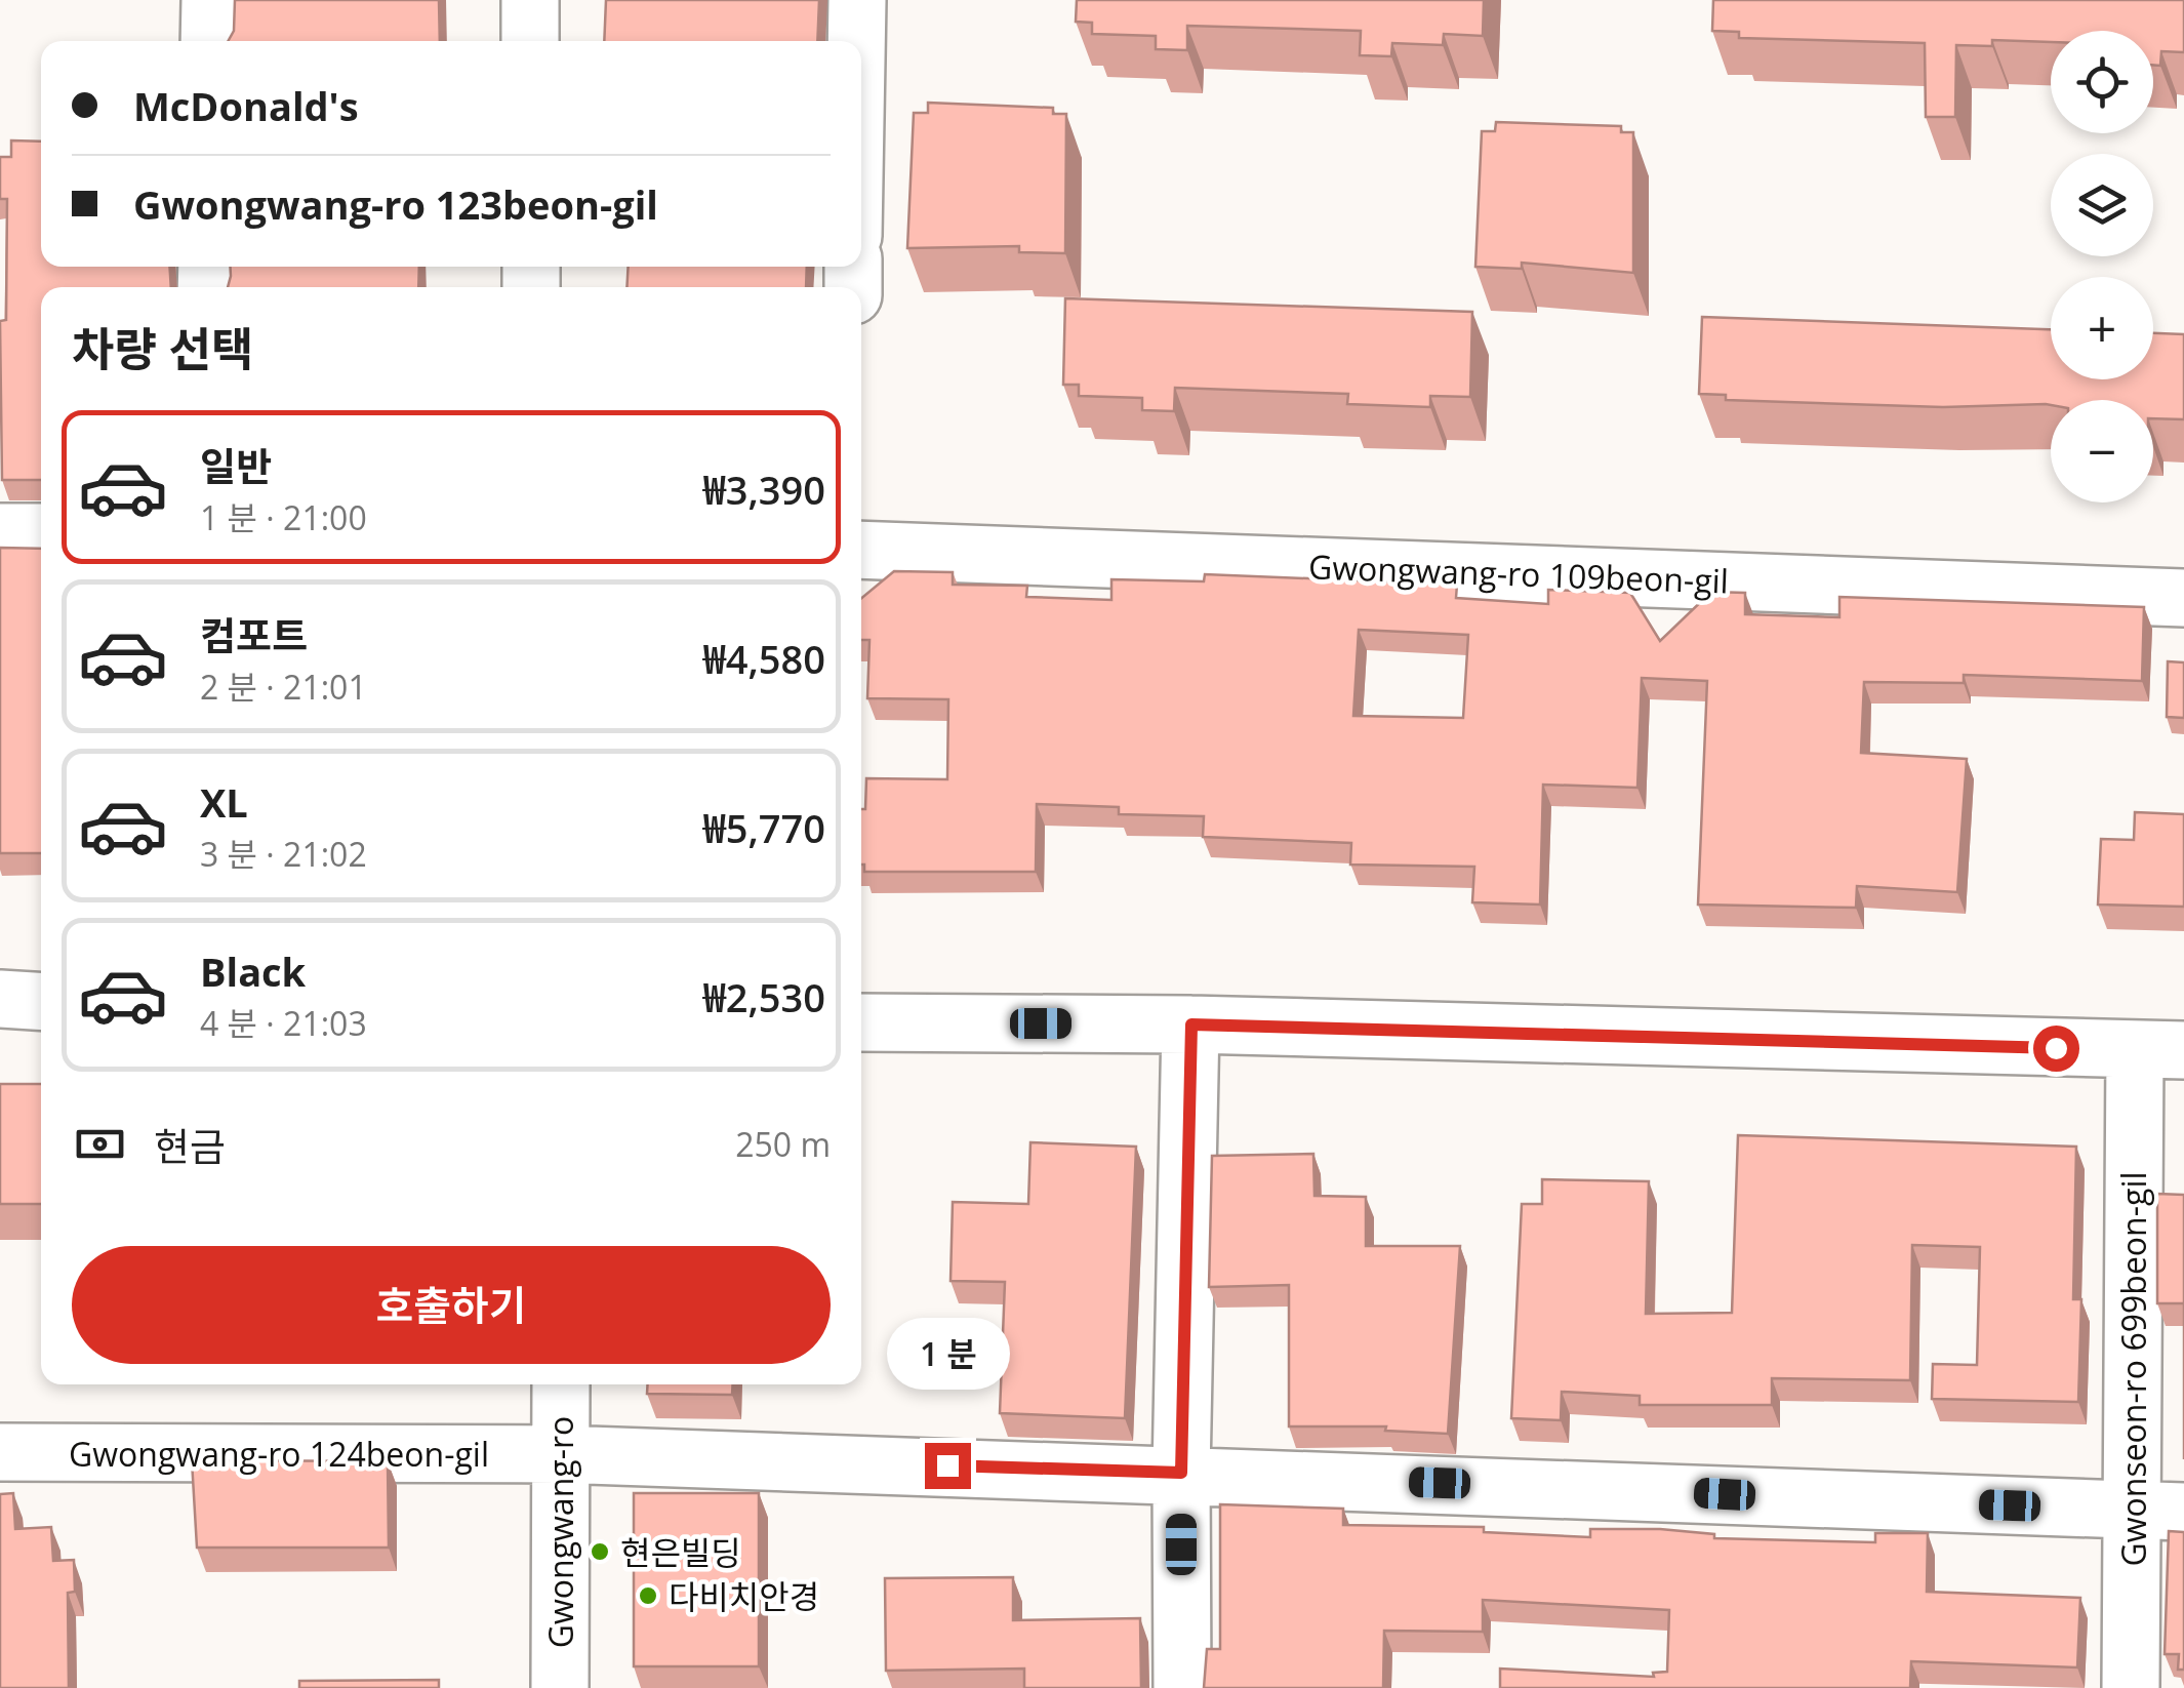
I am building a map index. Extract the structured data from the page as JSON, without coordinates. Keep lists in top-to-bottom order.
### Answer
{
  "streets": {
    "street": [
      "Gwongwang-ro 109beon-gil",
      "Gwonseon-ro 699beon-gil",
      "Gwongwang-ro 124beon-gil",
      "Gwongwang-ro"
    ]
  },
  "crossings": [
    ["Gwonseon-ro 699beon-gil", "Gwongwang-ro 124beon-gil"],
    ["Gwongwang-ro 124beon-gil", "Gwongwang-ro"]
  ],
  "places": ["현은빌딩", "다비치안경"],
  "page": {
    "map_buttons": ["+", "−"],
    "banner": ["McDonald's", "Gwongwang-ro 123beon-gil"],
    "heading": "차량 선택",
    "list": [
      {
        "name": "일반",
        "note": "1 분 · 21:00",
        "value": "₩3,390"
      },
      {
        "name": "컴포트",
        "note": "2 분 · 21:01",
        "value": "₩4,580"
      },
      {
        "name": "XL",
        "note": "3 분 · 21:02",
        "value": "₩5,770"
      },
      {
        "name": "Black",
        "note": "4 분 · 21:03",
        "value": "₩2,530"
      }
    ],
    "pay": ["현금", "250 m"],
    "buttons": "호출하기",
    "bubble": "1 분"
  }
}
